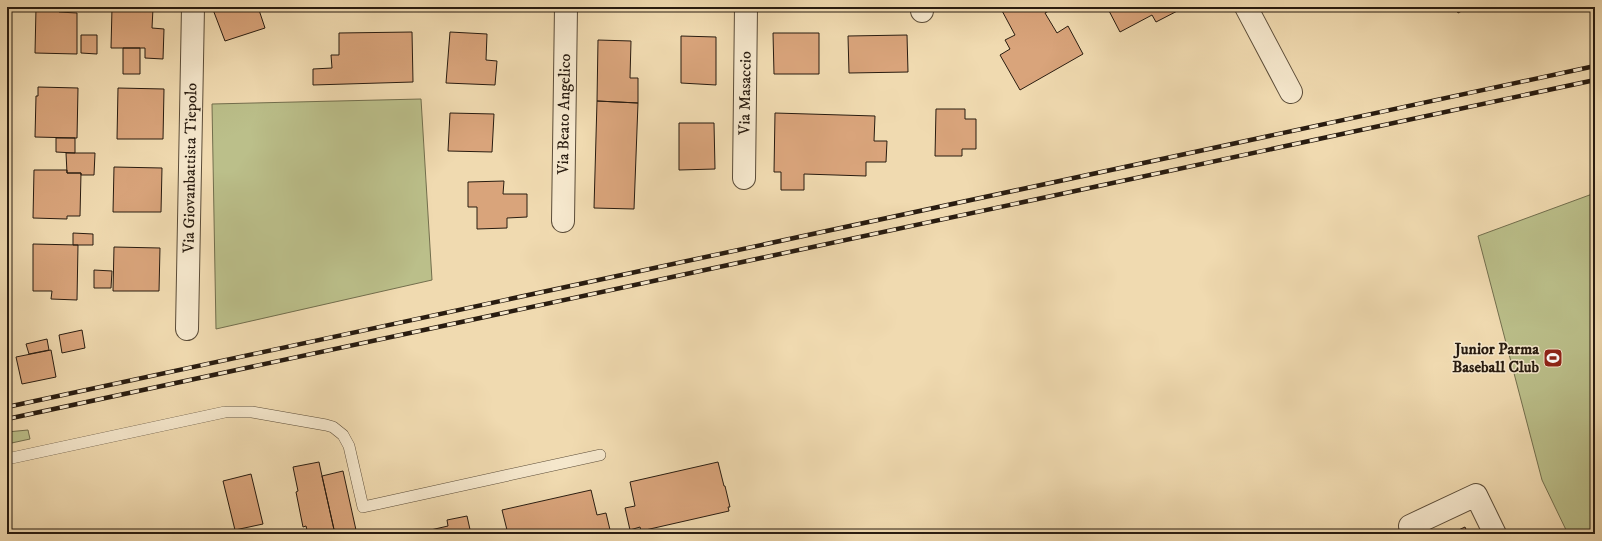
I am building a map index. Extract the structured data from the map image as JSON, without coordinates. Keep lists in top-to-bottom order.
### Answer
{
  "streets": {
    "street": ["Via Masaccio", "Via Beato Angelico", "Via Giovanbattista Tiepolo"]
  },
  "places": {
    "sports": ["Junior Parma Baseball Club"]
  }
}
